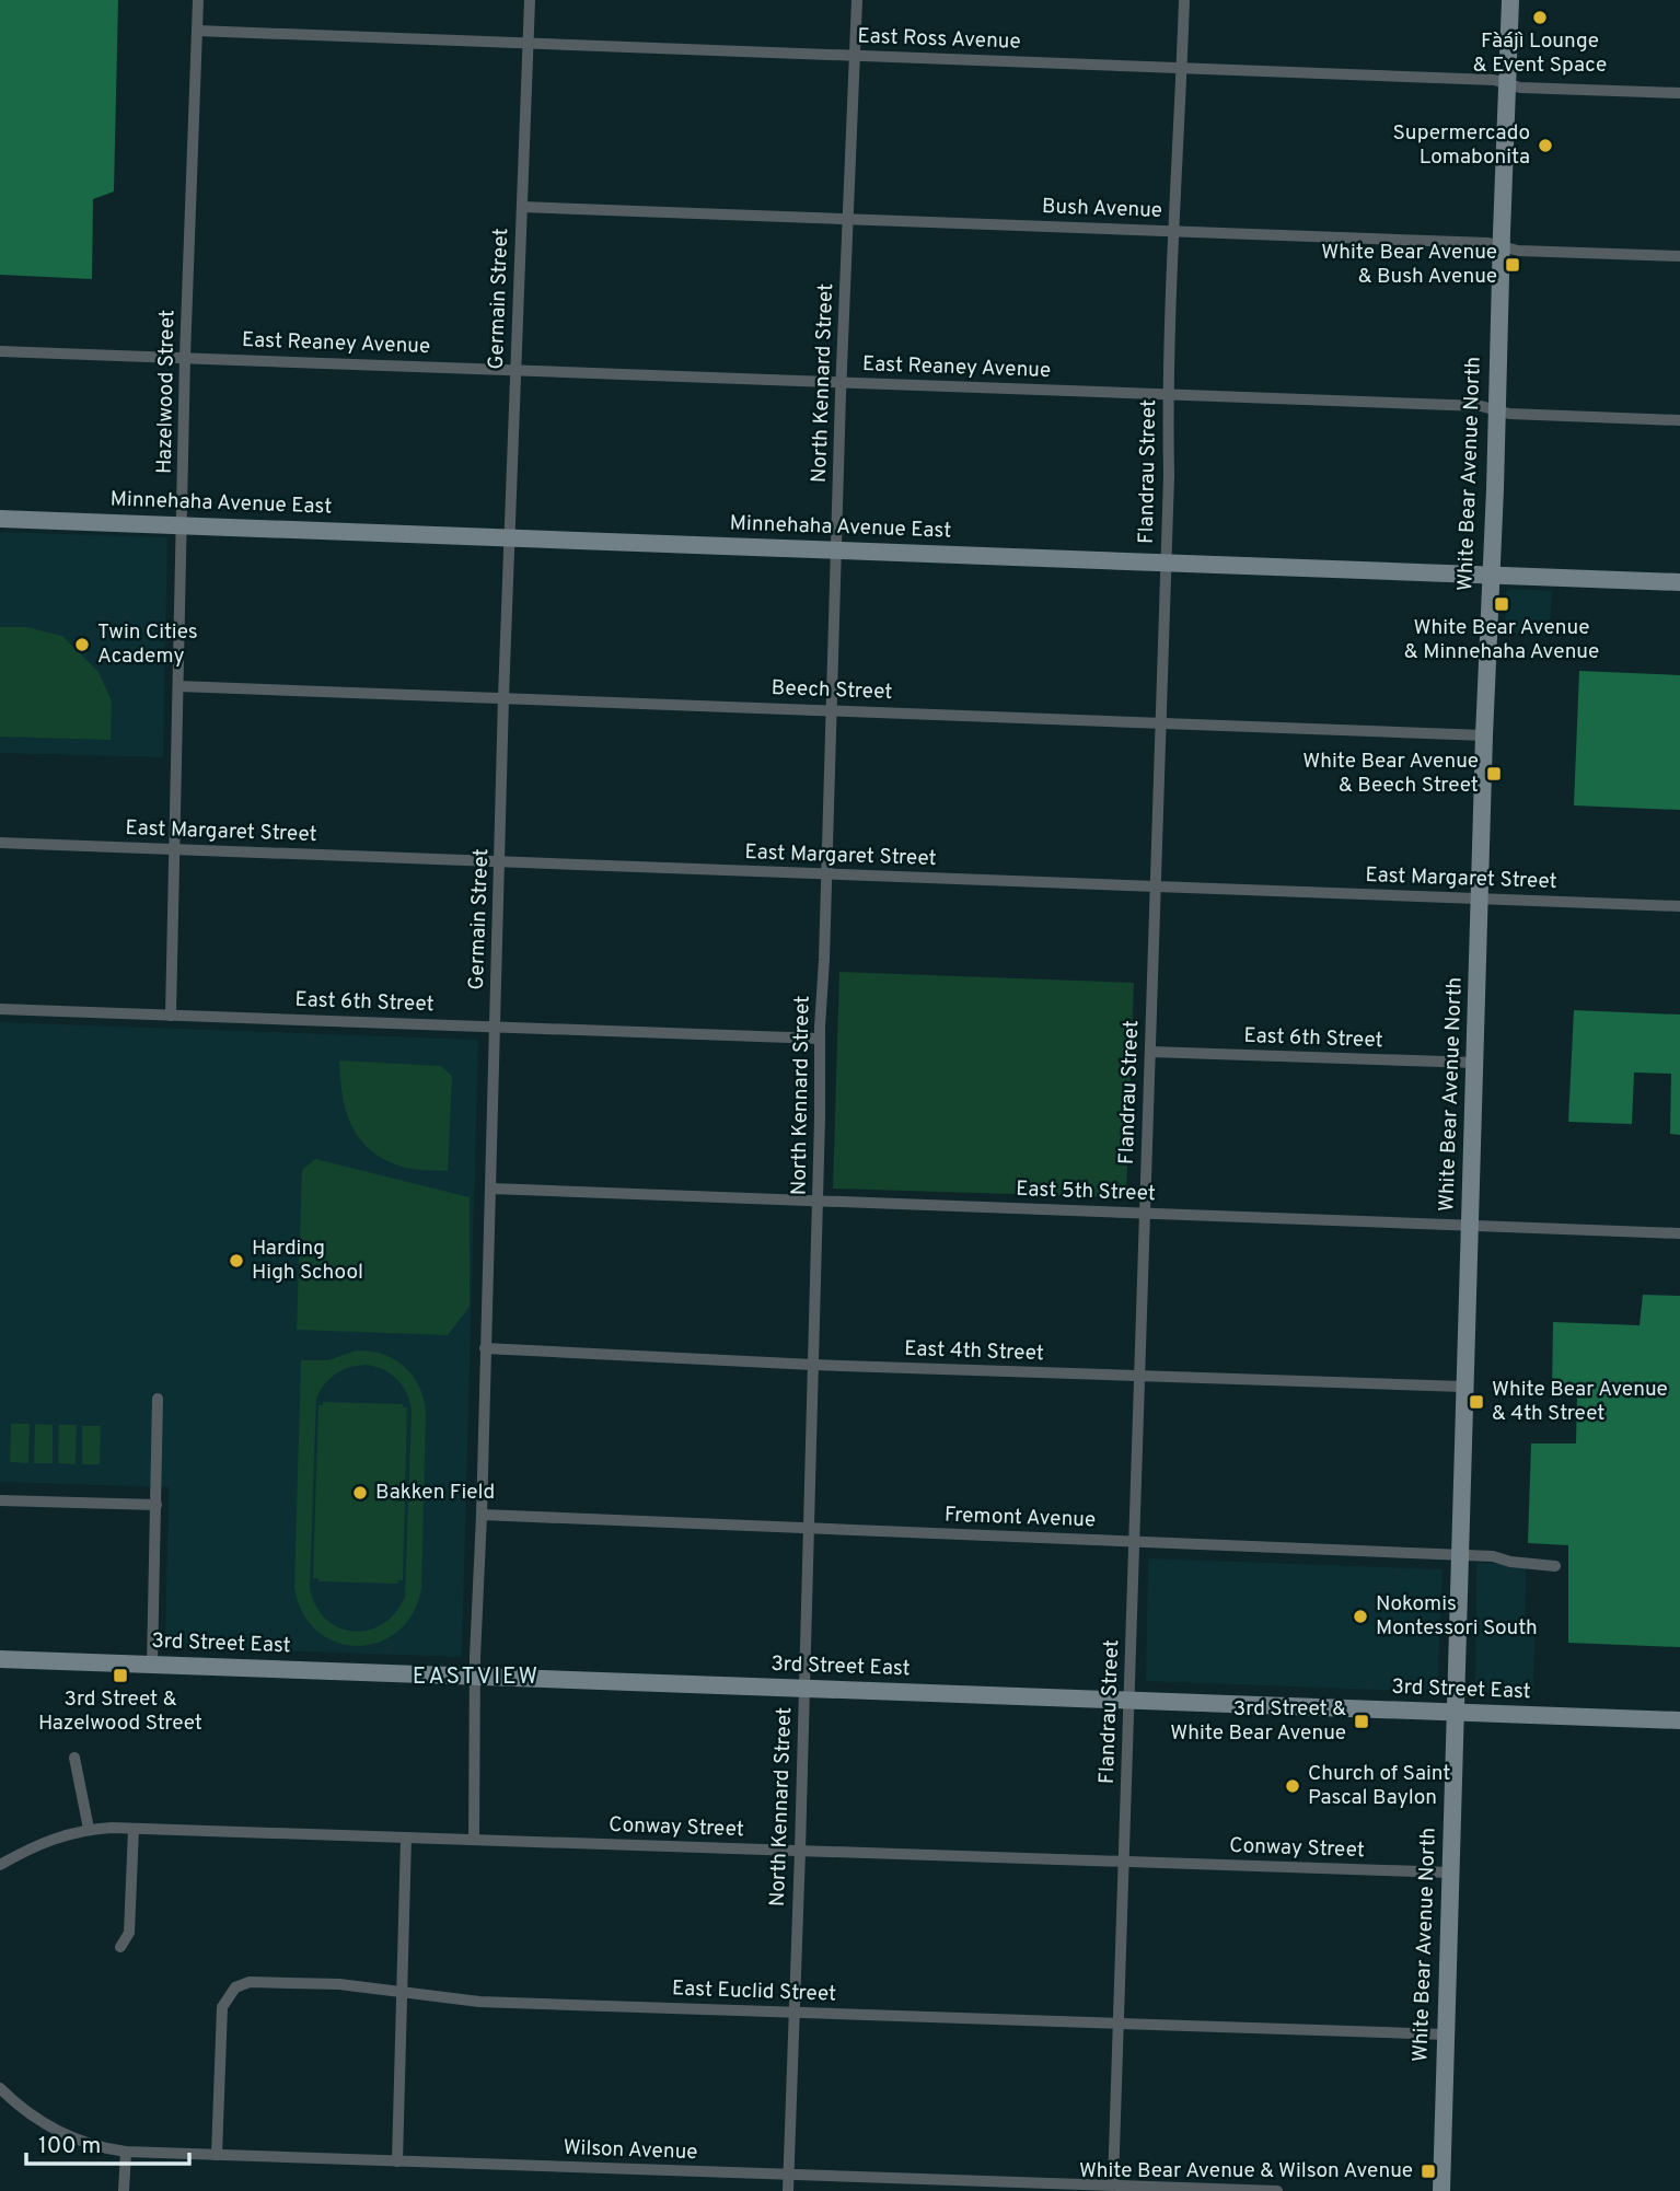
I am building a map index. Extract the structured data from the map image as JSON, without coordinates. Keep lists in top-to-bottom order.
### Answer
{
  "streets": {
    "main road": ["White Bear Avenue North", "Minnehaha Avenue East", "3rd Street East"],
    "street": [
      "East Ross Avenue",
      "Bush Avenue",
      "Germain Street",
      "East Reaney Avenue",
      "North Kennard Street",
      "Hazelwood Street",
      "Flandrau Street",
      "Beech Street",
      "East Margaret Street",
      "East 6th Street",
      "East 5th Street",
      "East 4th Street",
      "Fremont Avenue",
      "Conway Street",
      "East Euclid Street",
      "Wilson Avenue"
    ]
  },
  "crossings": [
    ["East Ross Avenue", "Germain Street"],
    ["East Ross Avenue", "North Kennard Street"],
    ["East Ross Avenue", "Hazelwood Street"],
    ["East Ross Avenue", "Flandrau Street"],
    ["East Ross Avenue", "White Bear Avenue North"],
    ["Bush Avenue", "Germain Street"],
    ["Bush Avenue", "North Kennard Street"],
    ["Bush Avenue", "Flandrau Street"],
    ["Bush Avenue", "White Bear Avenue North"],
    ["Germain Street", "East Reaney Avenue"],
    ["Germain Street", "Minnehaha Avenue East"],
    ["Germain Street", "Beech Street"],
    ["Germain Street", "East Margaret Street"],
    ["Germain Street", "East 6th Street"],
    ["Germain Street", "East 5th Street"],
    ["Germain Street", "East 4th Street"],
    ["Germain Street", "Fremont Avenue"],
    ["Germain Street", "3rd Street East"],
    ["Germain Street", "Conway Street"],
    ["East Reaney Avenue", "North Kennard Street"],
    ["East Reaney Avenue", "Hazelwood Street"],
    ["East Reaney Avenue", "Flandrau Street"],
    ["East Reaney Avenue", "White Bear Avenue North"],
    ["North Kennard Street", "Minnehaha Avenue East"],
    ["North Kennard Street", "Beech Street"],
    ["North Kennard Street", "East Margaret Street"],
    ["North Kennard Street", "East 6th Street"],
    ["North Kennard Street", "East 5th Street"],
    ["North Kennard Street", "East 4th Street"],
    ["North Kennard Street", "Fremont Avenue"],
    ["North Kennard Street", "3rd Street East"],
    ["North Kennard Street", "Conway Street"],
    ["North Kennard Street", "East Euclid Street"],
    ["North Kennard Street", "Wilson Avenue"],
    ["Hazelwood Street", "Minnehaha Avenue East"],
    ["Hazelwood Street", "Beech Street"],
    ["Hazelwood Street", "East Margaret Street"],
    ["Hazelwood Street", "East 6th Street"],
    ["Flandrau Street", "Minnehaha Avenue East"],
    ["Flandrau Street", "Beech Street"],
    ["Flandrau Street", "East Margaret Street"],
    ["Flandrau Street", "East 6th Street"],
    ["Flandrau Street", "East 5th Street"],
    ["Flandrau Street", "East 4th Street"],
    ["Flandrau Street", "Fremont Avenue"],
    ["Flandrau Street", "3rd Street East"],
    ["Flandrau Street", "Conway Street"],
    ["Flandrau Street", "East Euclid Street"],
    ["Flandrau Street", "Wilson Avenue"],
    ["White Bear Avenue North", "Minnehaha Avenue East"],
    ["White Bear Avenue North", "Beech Street"],
    ["White Bear Avenue North", "East Margaret Street"],
    ["White Bear Avenue North", "East 6th Street"],
    ["White Bear Avenue North", "East 5th Street"],
    ["White Bear Avenue North", "East 4th Street"],
    ["White Bear Avenue North", "Fremont Avenue"],
    ["White Bear Avenue North", "3rd Street East"],
    ["White Bear Avenue North", "Conway Street"],
    ["White Bear Avenue North", "East Euclid Street"],
    ["East Euclid Street", "Wilson Avenue"]
  ],
  "districts": ["EASTVIEW"],
  "places": {
    "other": [
      "Fàájì Lounge & Event Space",
      "Supermercado Lomabonita",
      "Twin Cities Academy",
      "Harding High School",
      "Bakken Field",
      "Nokomis Montessori South",
      "Church of Saint Pascal Baylon"
    ],
    "transit": [
      "White Bear Avenue & Bush Avenue",
      "White Bear Avenue & Minnehaha Avenue",
      "White Bear Avenue & Beech Street",
      "White Bear Avenue & 4th Street",
      "3rd Street & Hazelwood Street",
      "3rd Street & White Bear Avenue",
      "White Bear Avenue & Wilson Avenue"
    ]
  },
  "scale_bar": "100 m"
}
